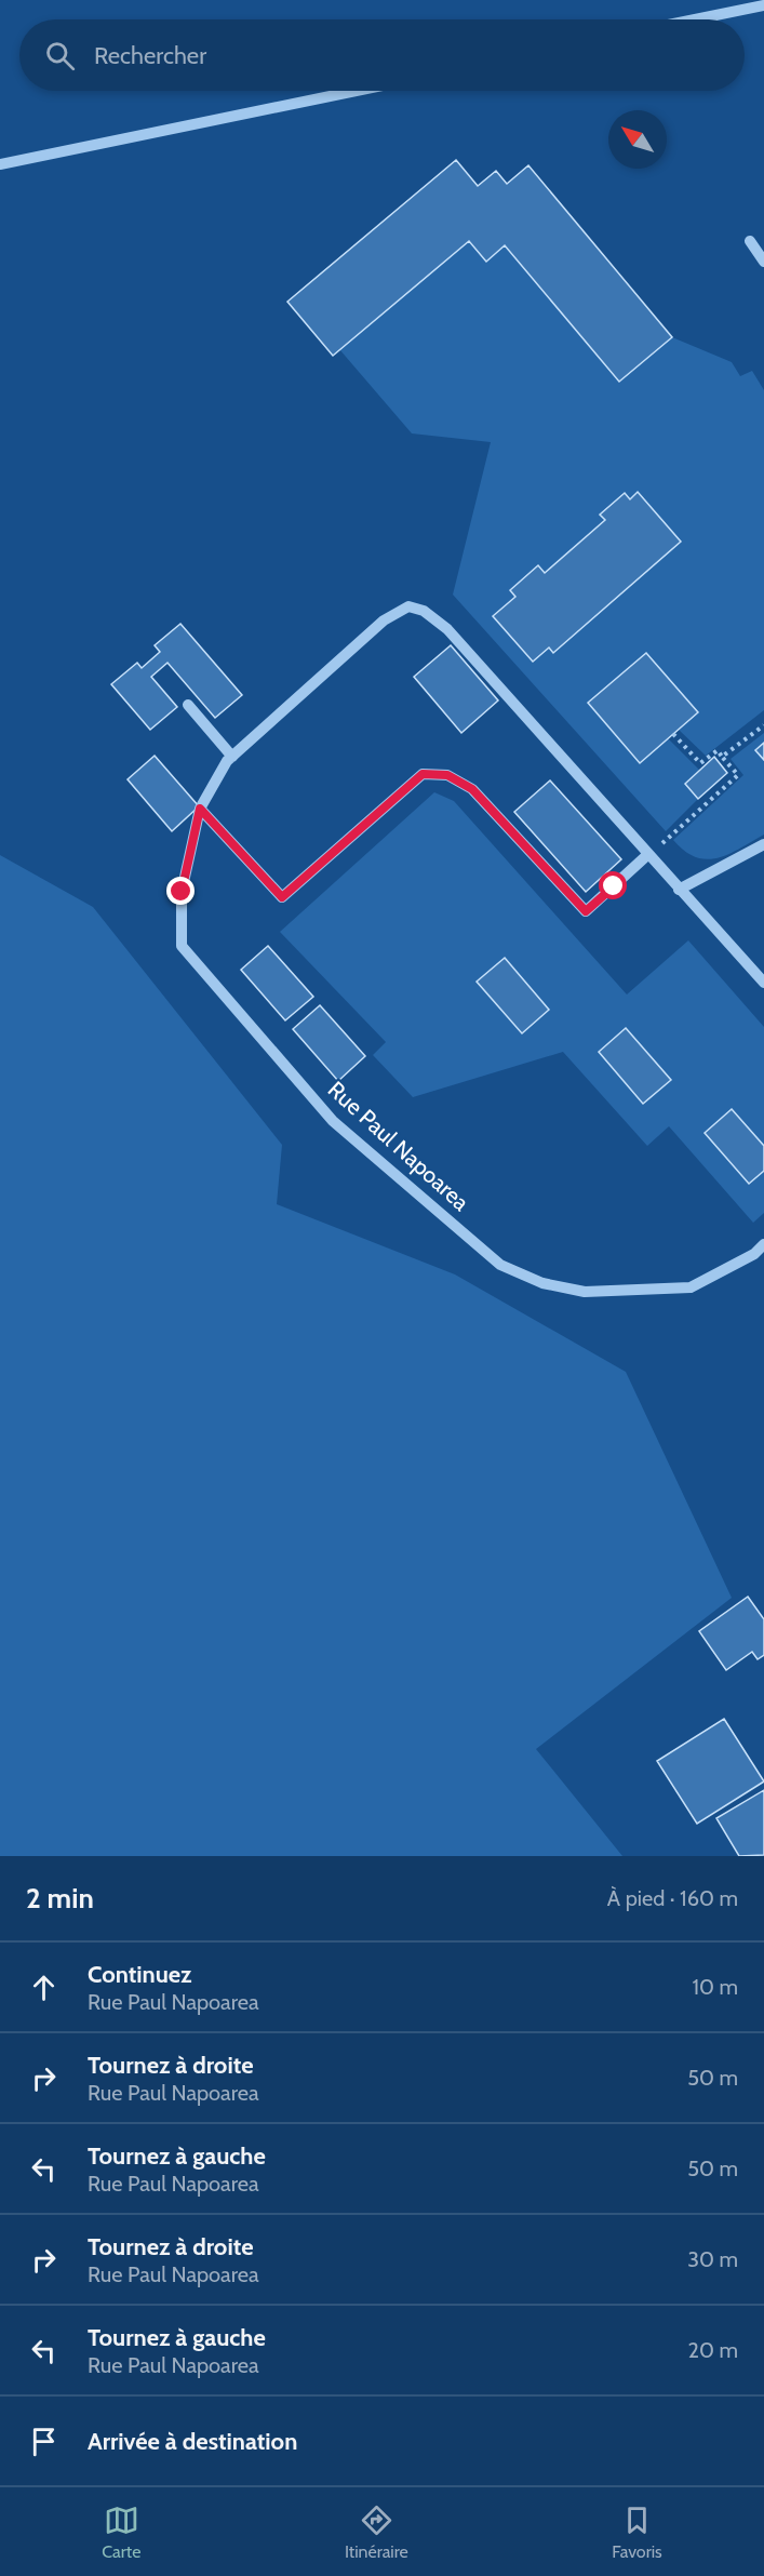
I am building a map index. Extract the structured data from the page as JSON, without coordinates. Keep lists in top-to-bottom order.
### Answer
{
  "streets": {
    "street": ["Rue Paul Napoarea"]
  },
  "north": "top left",
  "page": {
    "search": "Rechercher",
    "heading": ["2 min", "À pied · 160 m"],
    "list": [
      ["Continuez", "Rue Paul Napoarea", "10 m"],
      ["Tournez à droite", "Rue Paul Napoarea", "50 m"],
      ["Tournez à gauche", "Rue Paul Napoarea", "50 m"],
      ["Tournez à droite", "Rue Paul Napoarea", "30 m"],
      ["Tournez à gauche", "Rue Paul Napoarea", "20 m"],
      "Arrivée à destination"
    ],
    "nav": ["Carte", "Itinéraire", "Favoris"]
  }
}
